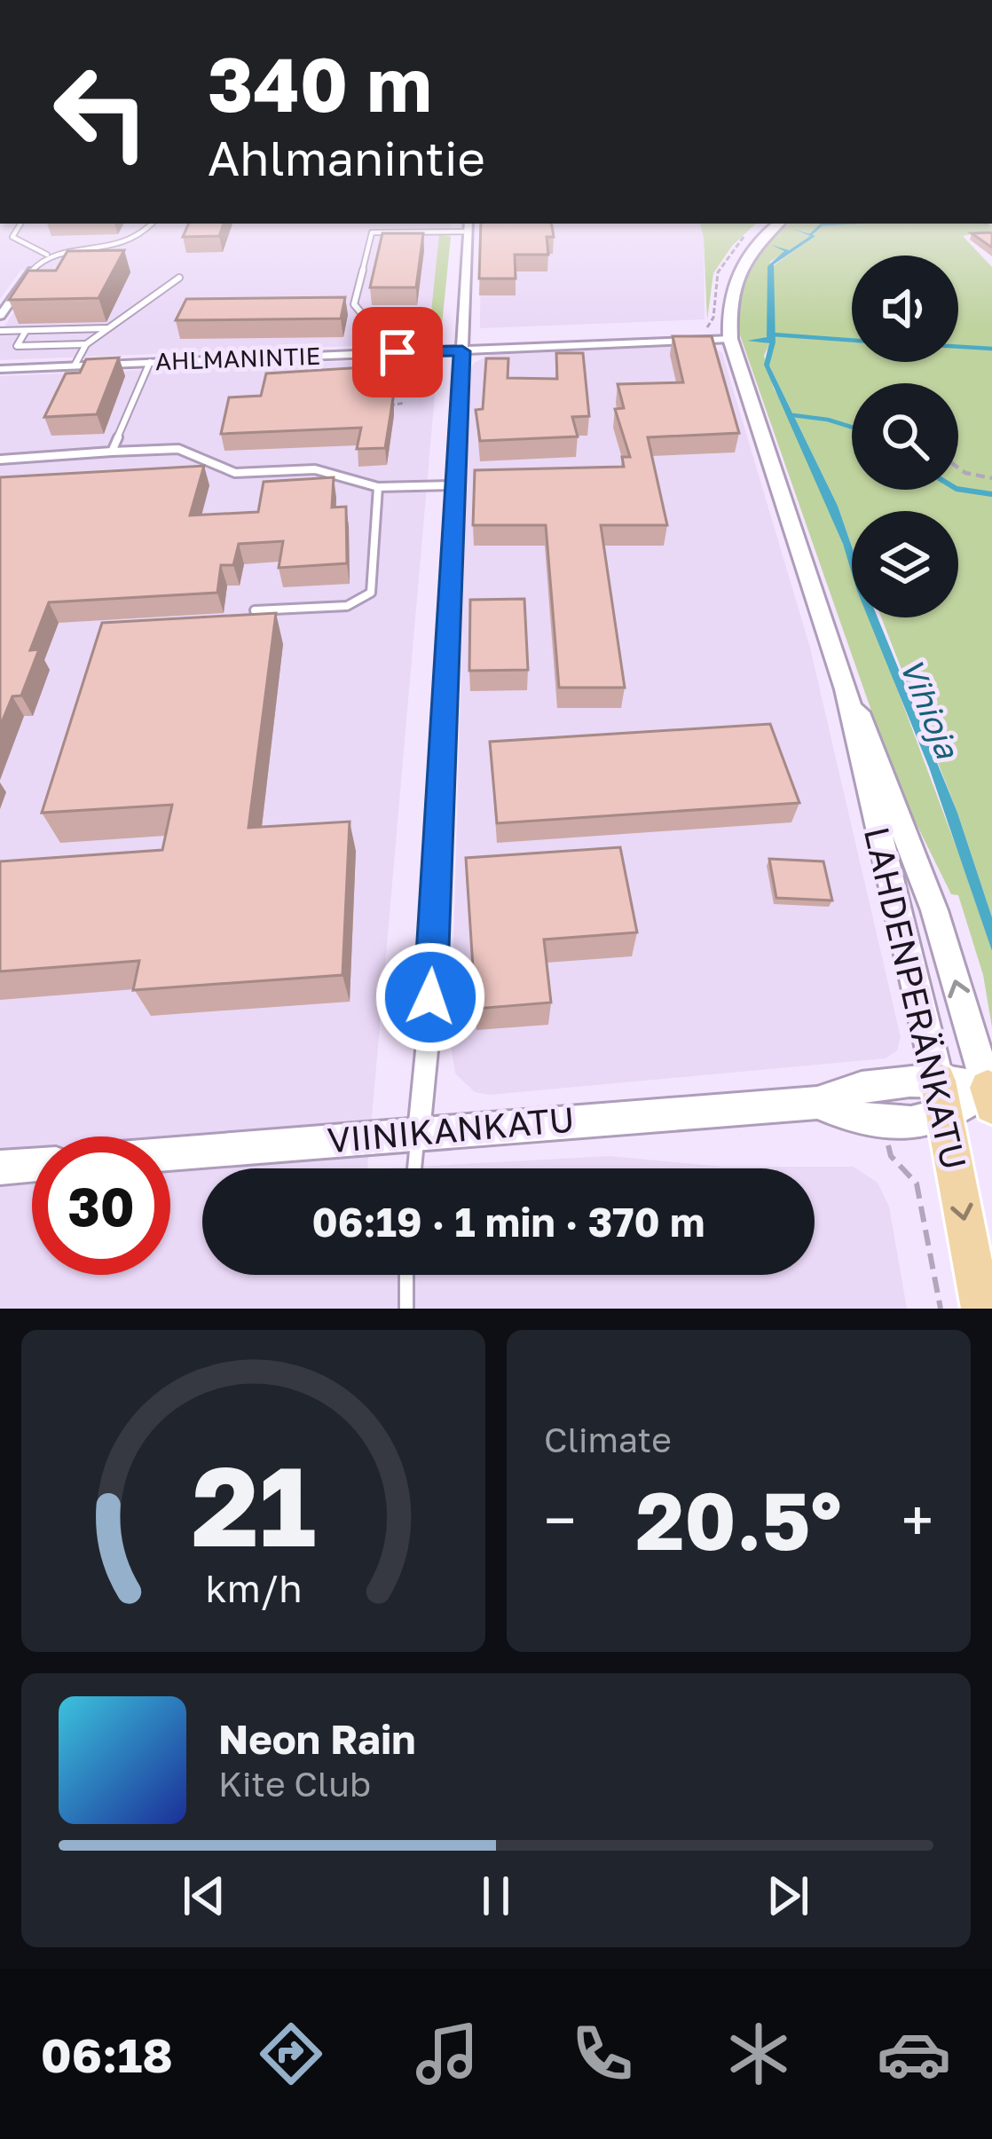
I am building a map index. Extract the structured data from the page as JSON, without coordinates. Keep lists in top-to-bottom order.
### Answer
{
  "streets": {
    "main road": ["LAHDENPERÄNKATU", "VIINIKANKATU"],
    "street": ["AHLMANINTIE"]
  },
  "crossings": [
    ["AHLMANINTIE", "LAHDENPERÄNKATU"],
    ["LAHDENPERÄNKATU", "VIINIKANKATU"]
  ],
  "water": ["Vihioja"],
  "page": {
    "turn": ["340 m", "Ahlmanintie"],
    "limit": "30",
    "trip": "06:19 · 1 min · 370 m",
    "tile": "Climate",
    "heat": ["−", "20.5°", "+"],
    "song": ["Neon Rain", "Kite Club"],
    "tabs": "06:18",
    "gauge": ["21", "km/h"]
  }
}
